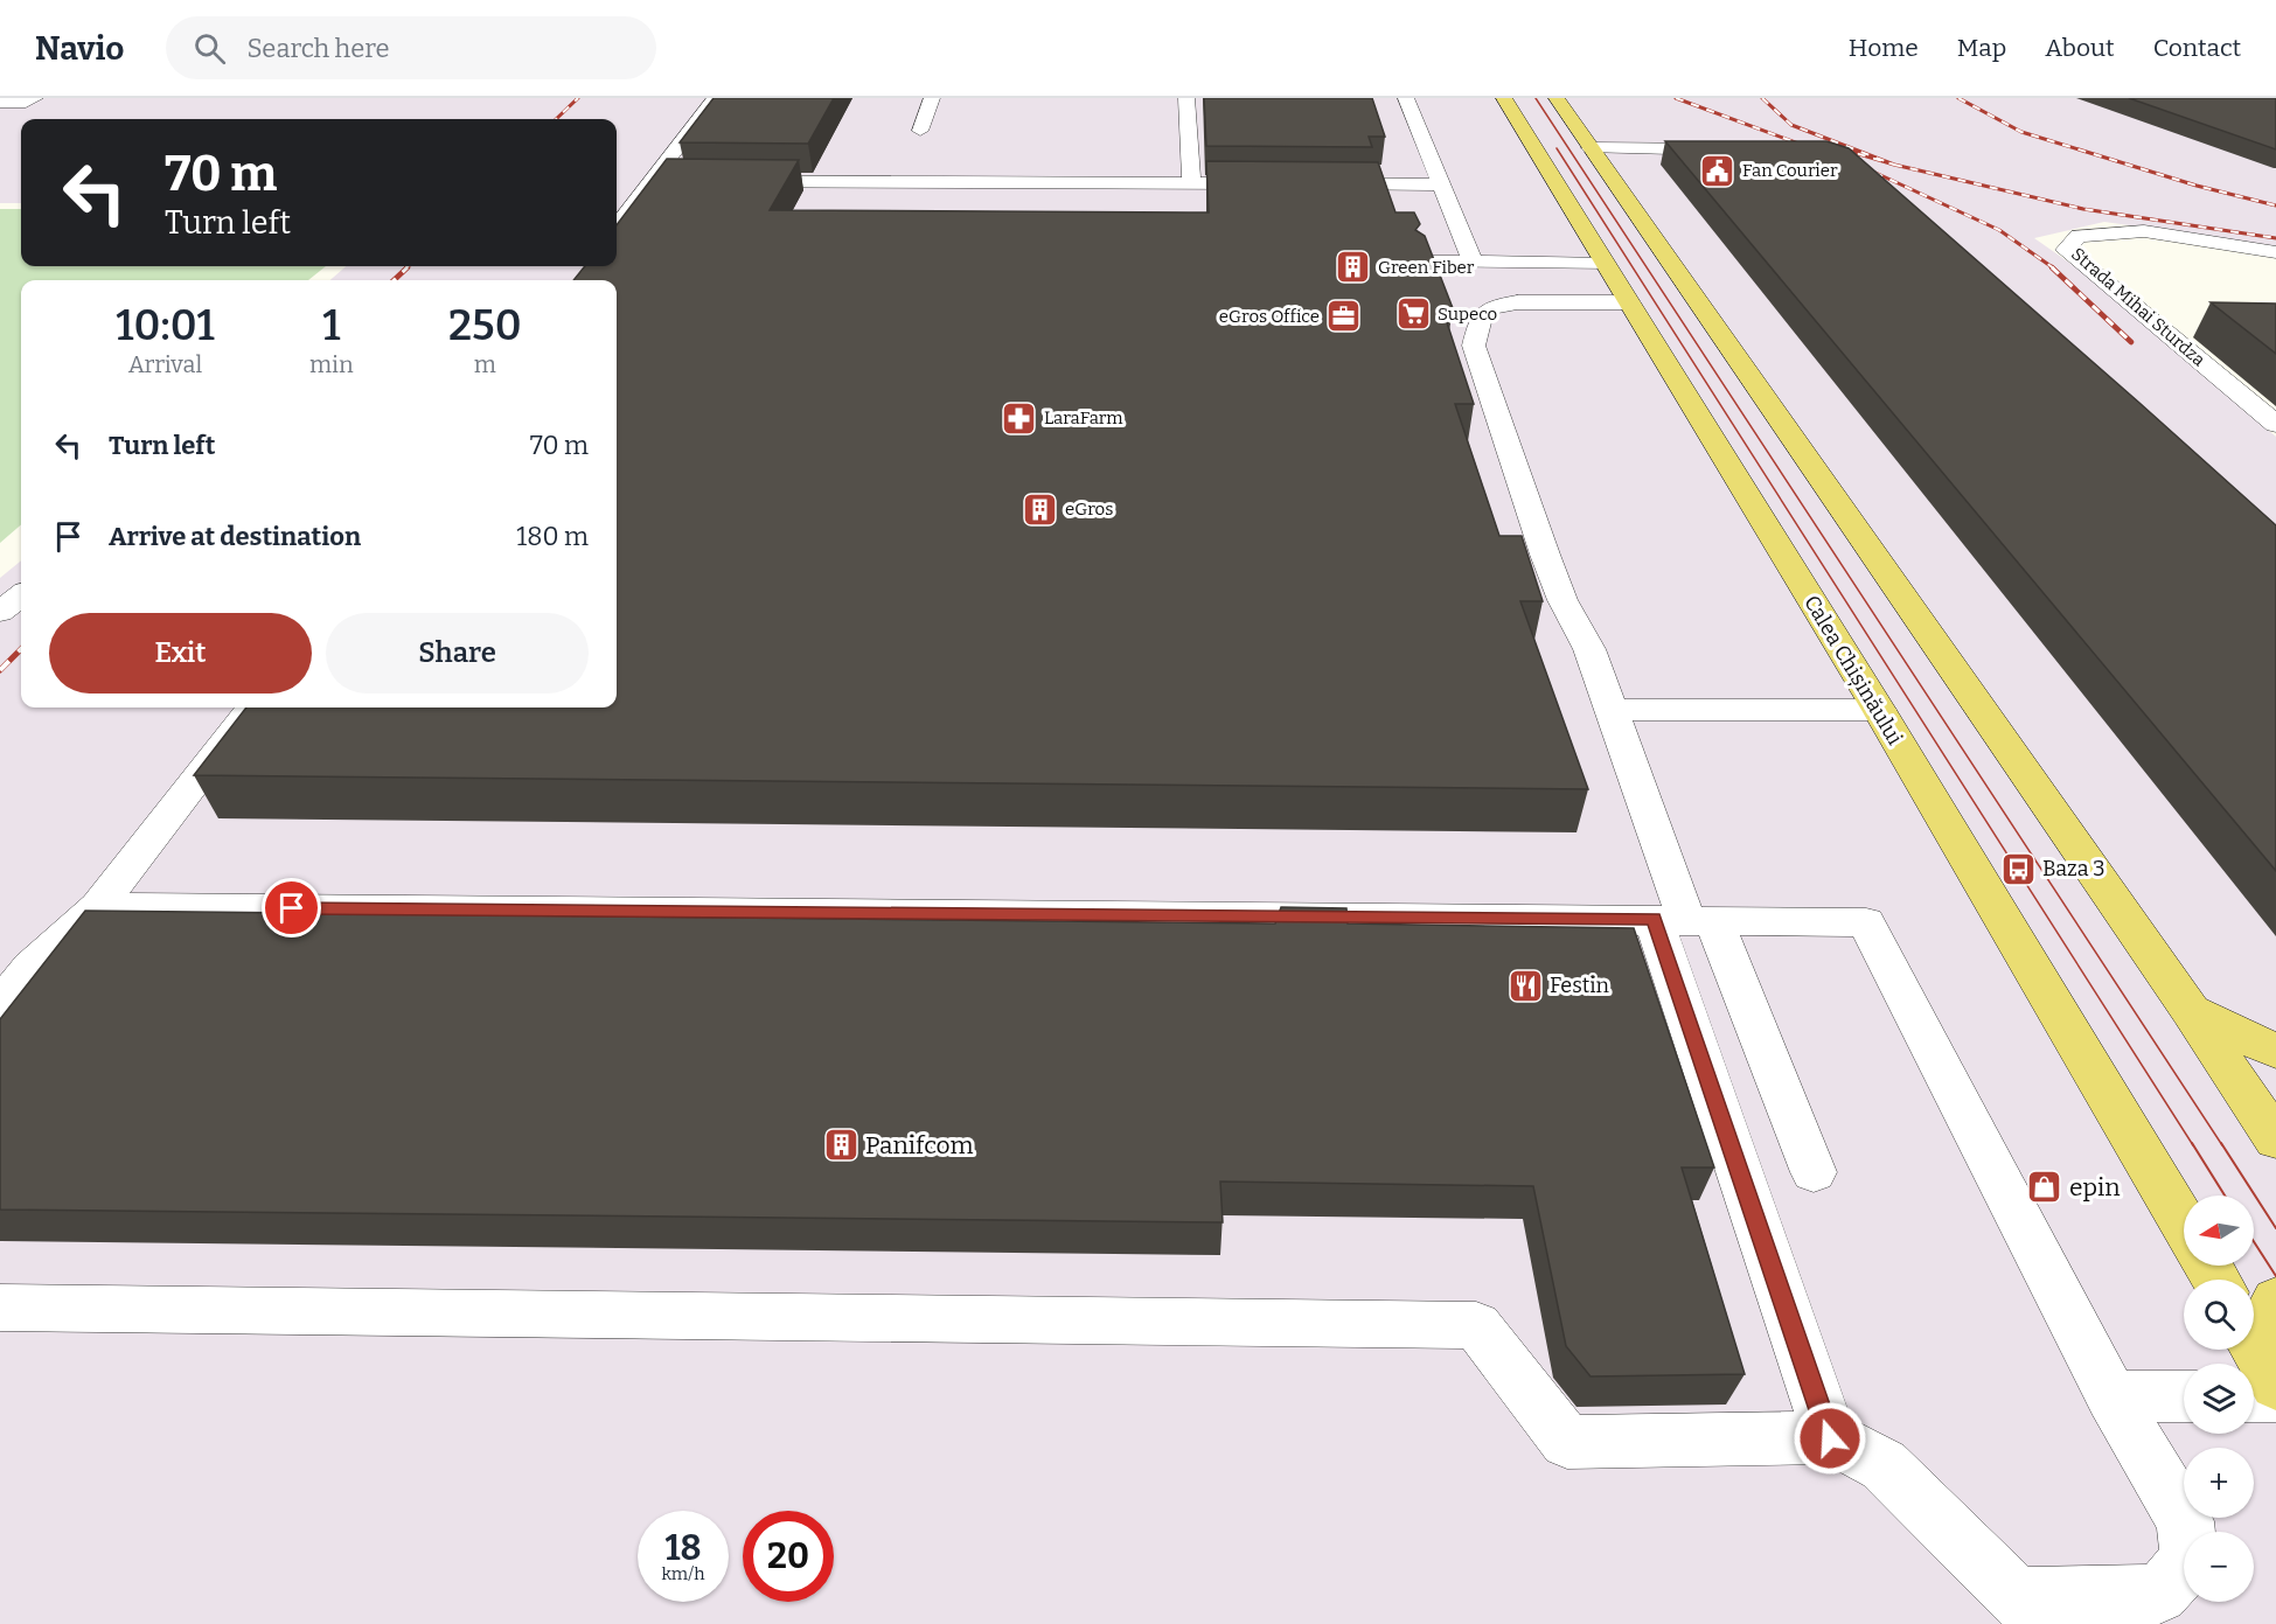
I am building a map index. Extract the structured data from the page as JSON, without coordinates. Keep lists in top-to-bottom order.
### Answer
{
  "streets": {
    "main road": ["Calea Chișinăului"],
    "lane": ["Strada Mihai Sturdza"]
  },
  "places": {
    "public building": ["Fan Courier"],
    "building": ["Green Fiber", "eGros", "Panifcom"],
    "supermarket": ["Supeco"],
    "office": ["eGros Office"],
    "pharmacy": ["LaraFarm"],
    "bus stop": ["Baza 3"],
    "restaurant": ["Festin"],
    "shop": ["epin"]
  },
  "north": "left",
  "page": {
    "header": "Navio",
    "search": "Search here",
    "nav": [
      "Home",
      "Map",
      "About",
      "Contact"
    ],
    "turn": ["70 m", "Turn left"],
    "eta": [
      "10:01",
      "Arrival",
      "1",
      "min",
      "250",
      "m"
    ],
    "list": [
      {
        "name": "Turn left",
        "value": "70 m"
      },
      {
        "name": "Arrive at destination",
        "value": "180 m"
      }
    ],
    "buttons": ["Exit", "Share"],
    "map_buttons": ["+", "−"],
    "speed": "18 km/h",
    "limit": "20"
  }
}
